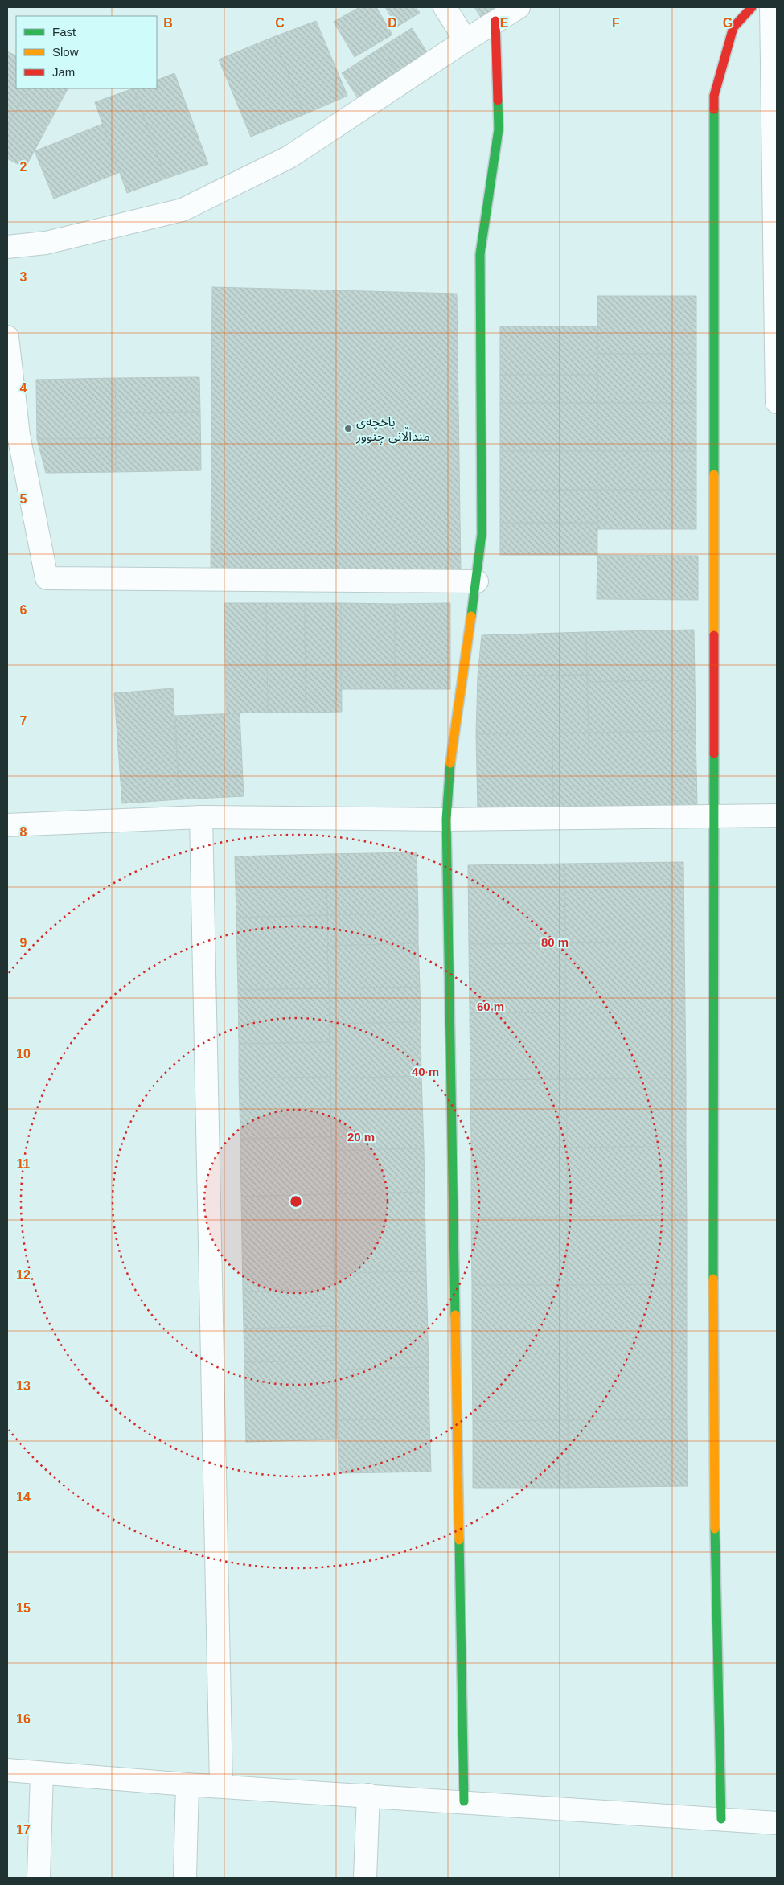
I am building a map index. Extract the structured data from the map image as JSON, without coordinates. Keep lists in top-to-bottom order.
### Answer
{
  "places": ["باخچەی منداڵانی چنوور"],
  "legend": ["Fast", "Slow", "Jam"],
  "grid": {
    "columns": [
      "B",
      "C",
      "D",
      "E",
      "F",
      "G"
    ],
    "rows": [
      "2",
      "3",
      "4",
      "5",
      "6",
      "7",
      "8",
      "9",
      "10",
      "11",
      "12",
      "13",
      "14",
      "15",
      "16",
      "17"
    ]
  },
  "rings": [
    "80 m",
    "60 m",
    "40 m",
    "20 m"
  ]
}
